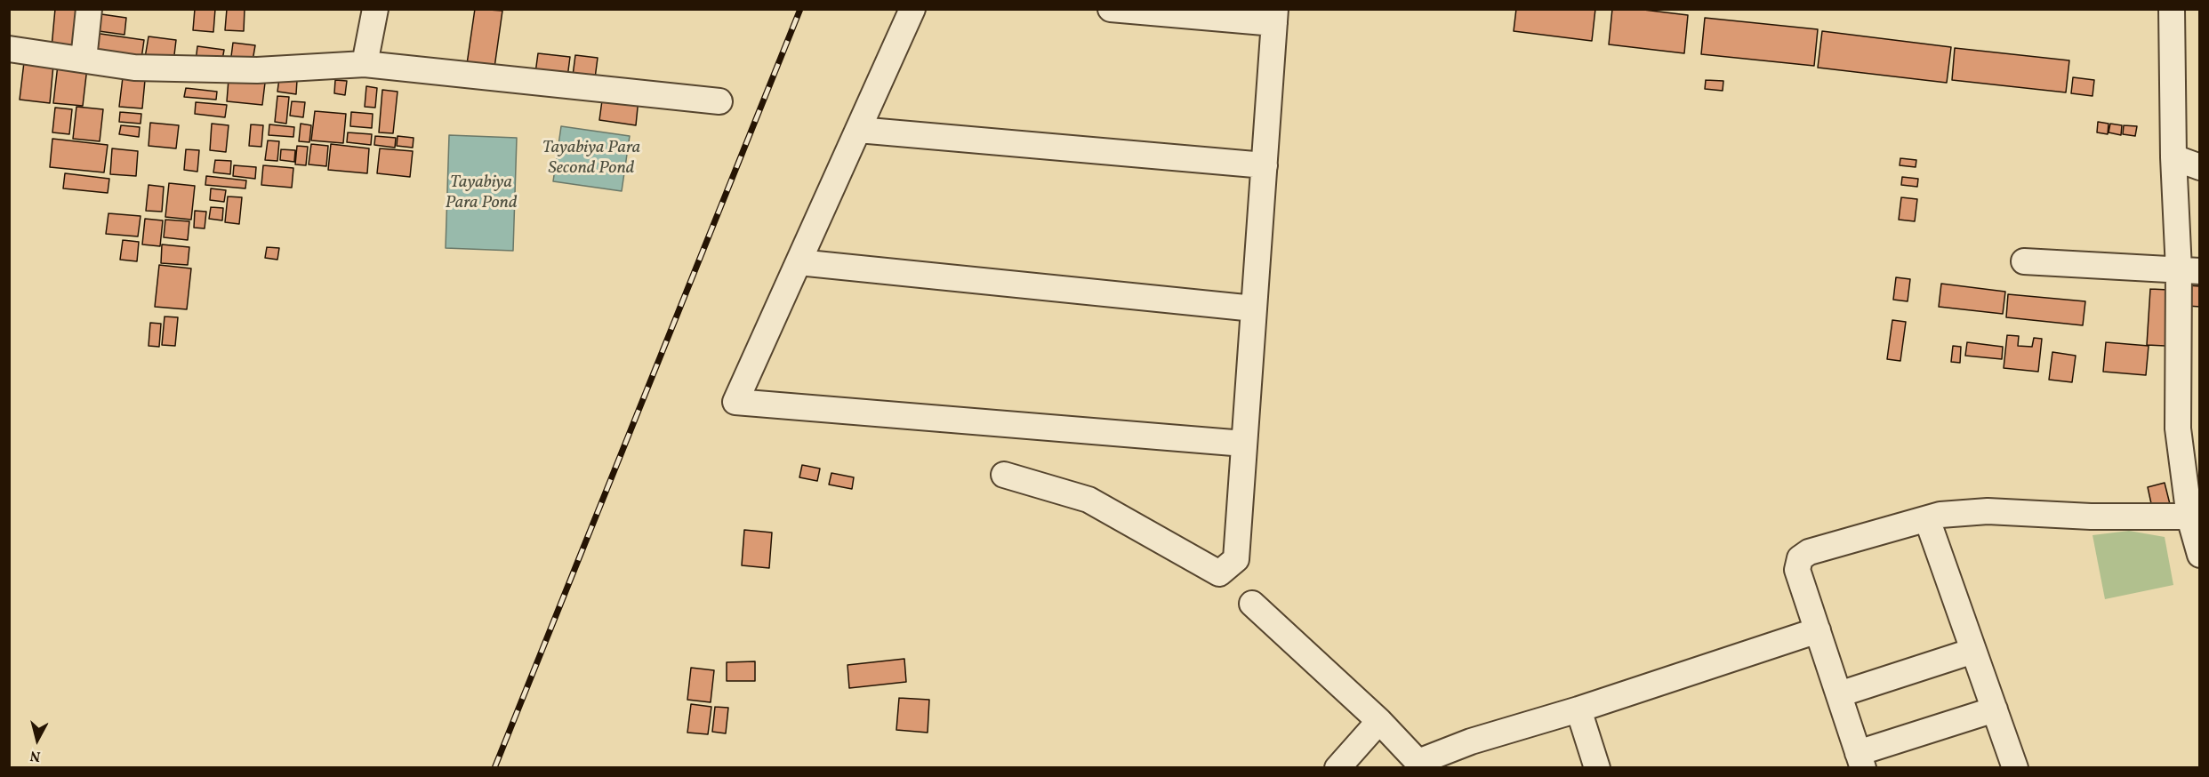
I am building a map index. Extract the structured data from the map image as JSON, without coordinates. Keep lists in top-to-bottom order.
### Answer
{
  "water": ["Tayabiya Para Second Pond", "Tayabiya Para Pond"],
  "north": "bottom"
}
